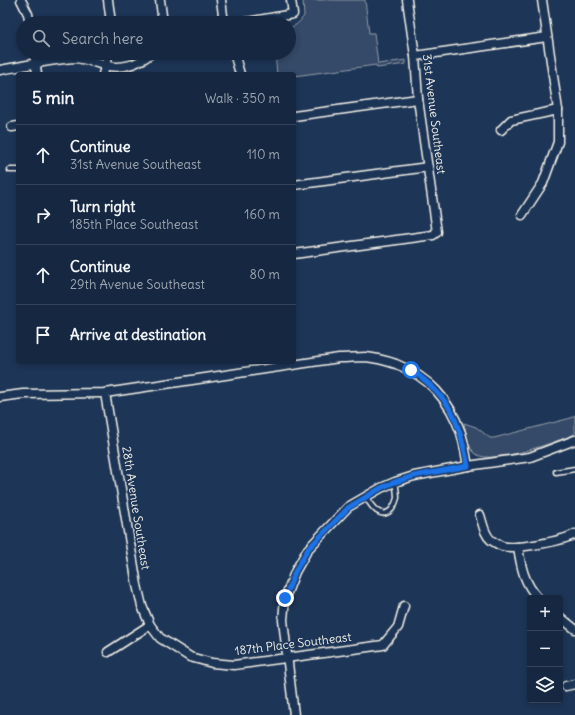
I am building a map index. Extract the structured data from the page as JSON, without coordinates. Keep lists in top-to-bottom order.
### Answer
{
  "streets": {
    "street": ["31st Avenue Southeast", "28th Avenue Southeast", "187th Place Southeast"]
  },
  "crossings": [
    ["28th Avenue Southeast", "187th Place Southeast"]
  ],
  "page": {
    "search": "Search here",
    "heading": ["5 min", "Walk · 350 m"],
    "list": [
      ["Continue", "31st Avenue Southeast", "110 m"],
      ["Turn right", "185th Place Southeast", "160 m"],
      ["Continue", "29th Avenue Southeast", "80 m"],
      "Arrive at destination"
    ],
    "map_buttons": ["+", "−"]
  }
}
